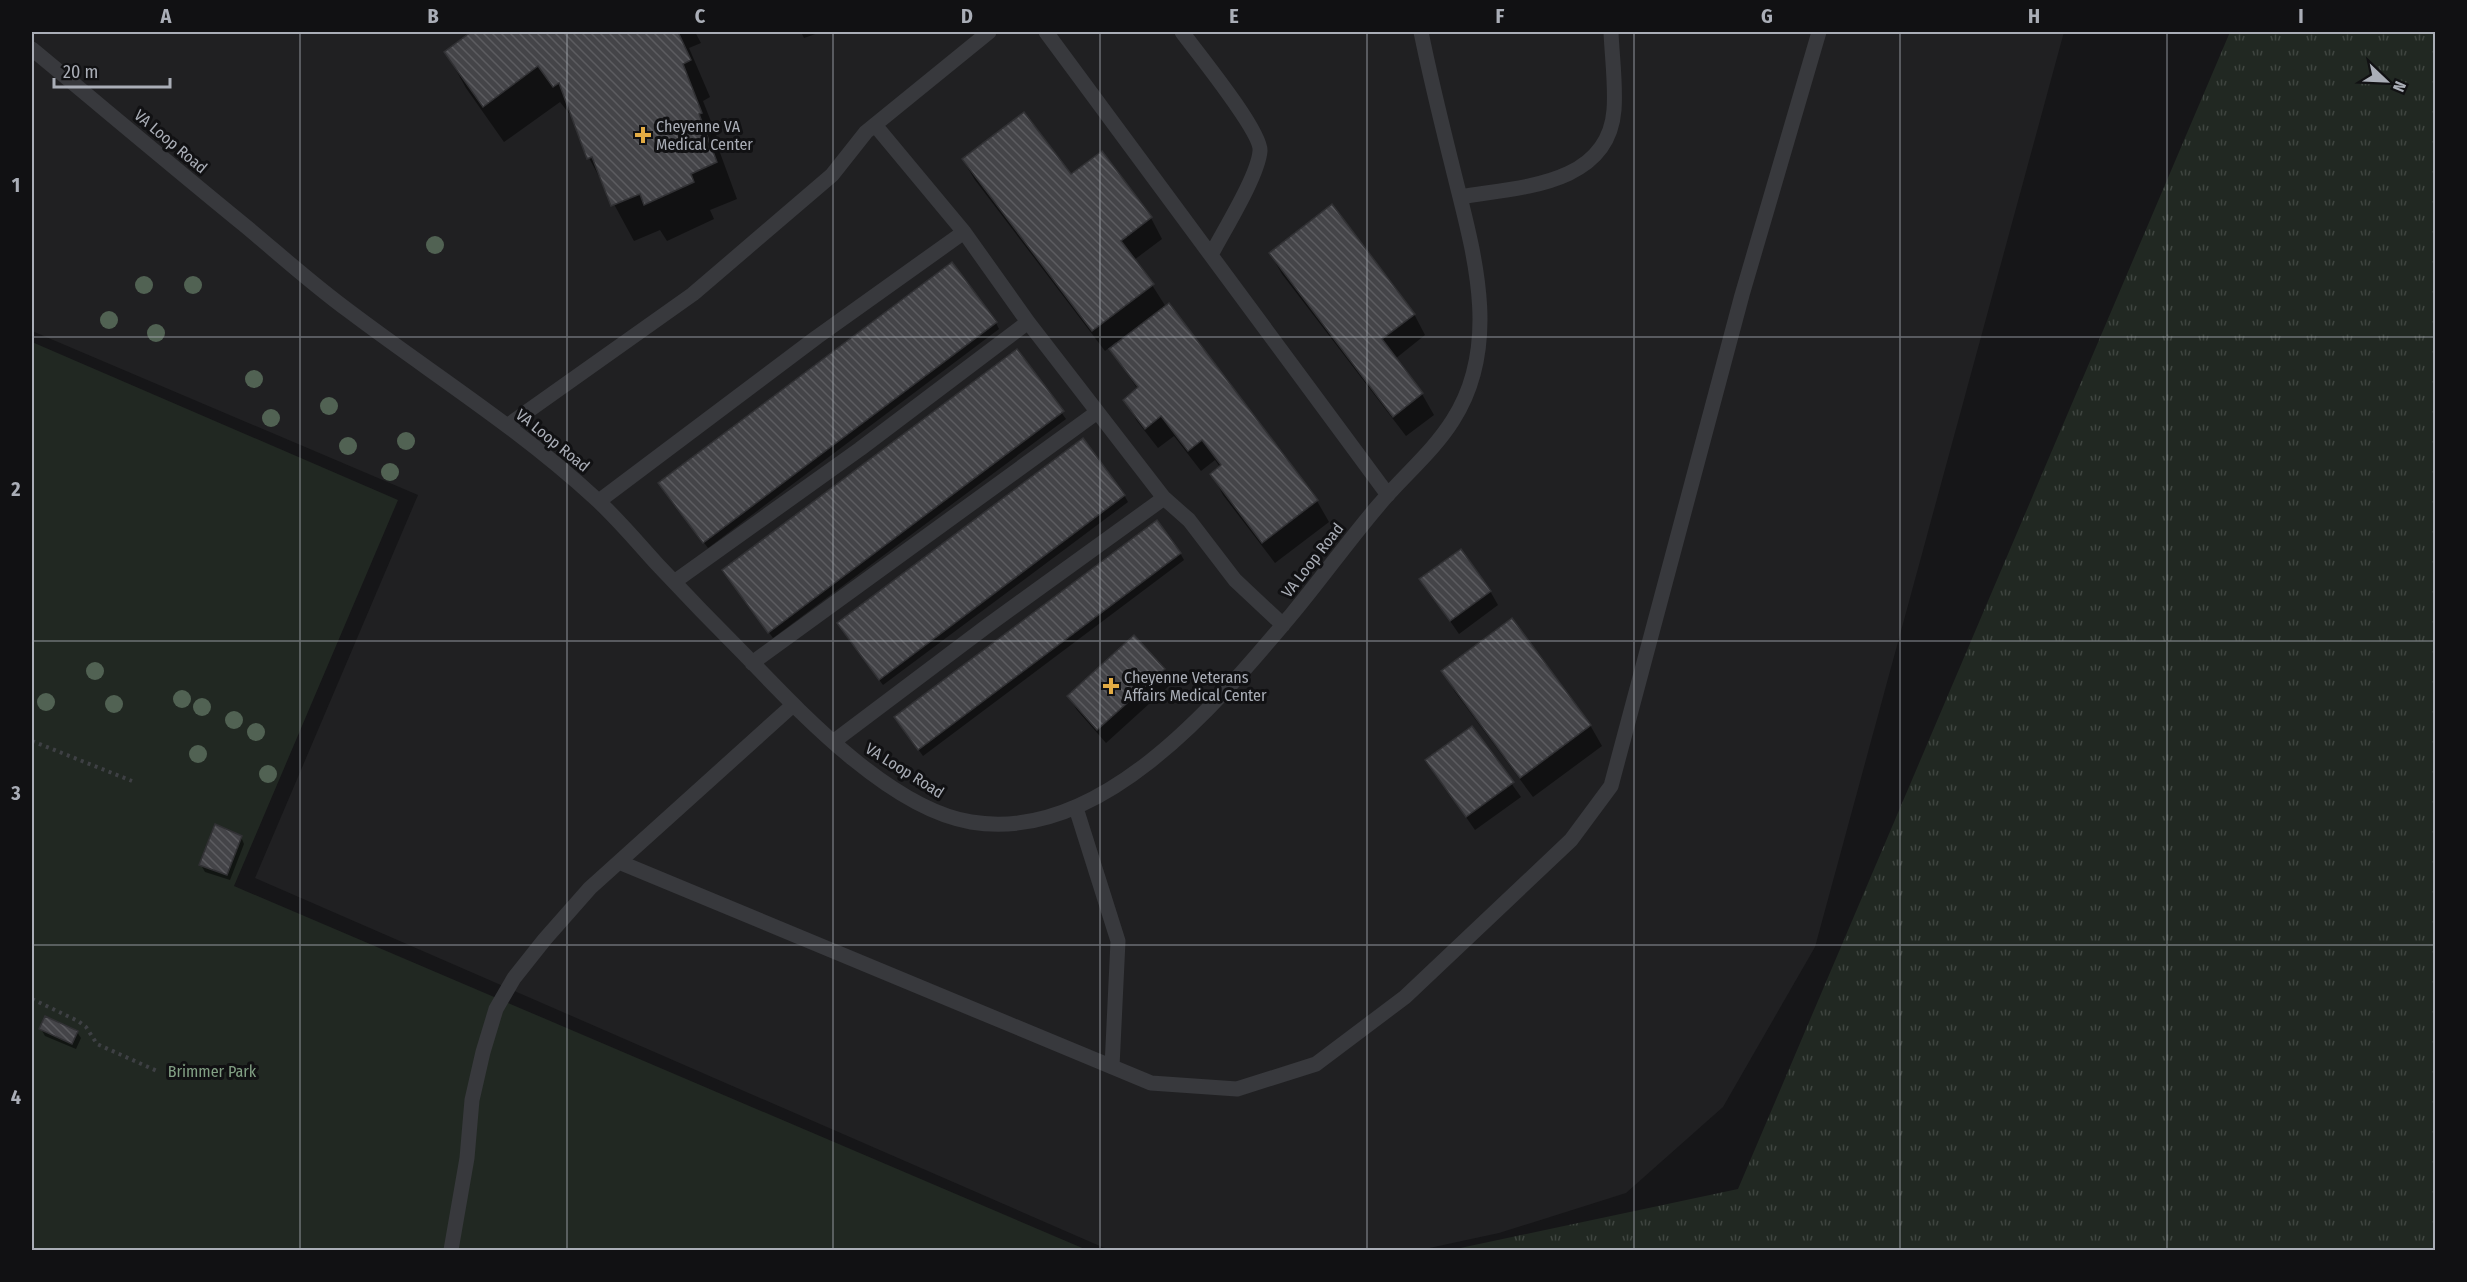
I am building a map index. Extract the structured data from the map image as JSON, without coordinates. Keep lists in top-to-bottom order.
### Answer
{
  "streets": {
    "lane": ["VA Loop Road"]
  },
  "parks": ["Brimmer Park"],
  "places": {
    "health": ["Cheyenne VA Medical Center", "Cheyenne Veterans Affairs Medical Center"]
  },
  "scale_bar": "20 m",
  "north": "bottom right",
  "grid": {
    "columns": [
      "A",
      "B",
      "C",
      "D",
      "E",
      "F",
      "G",
      "H",
      "I"
    ],
    "rows": [
      "1",
      "2",
      "3",
      "4"
    ]
  }
}
